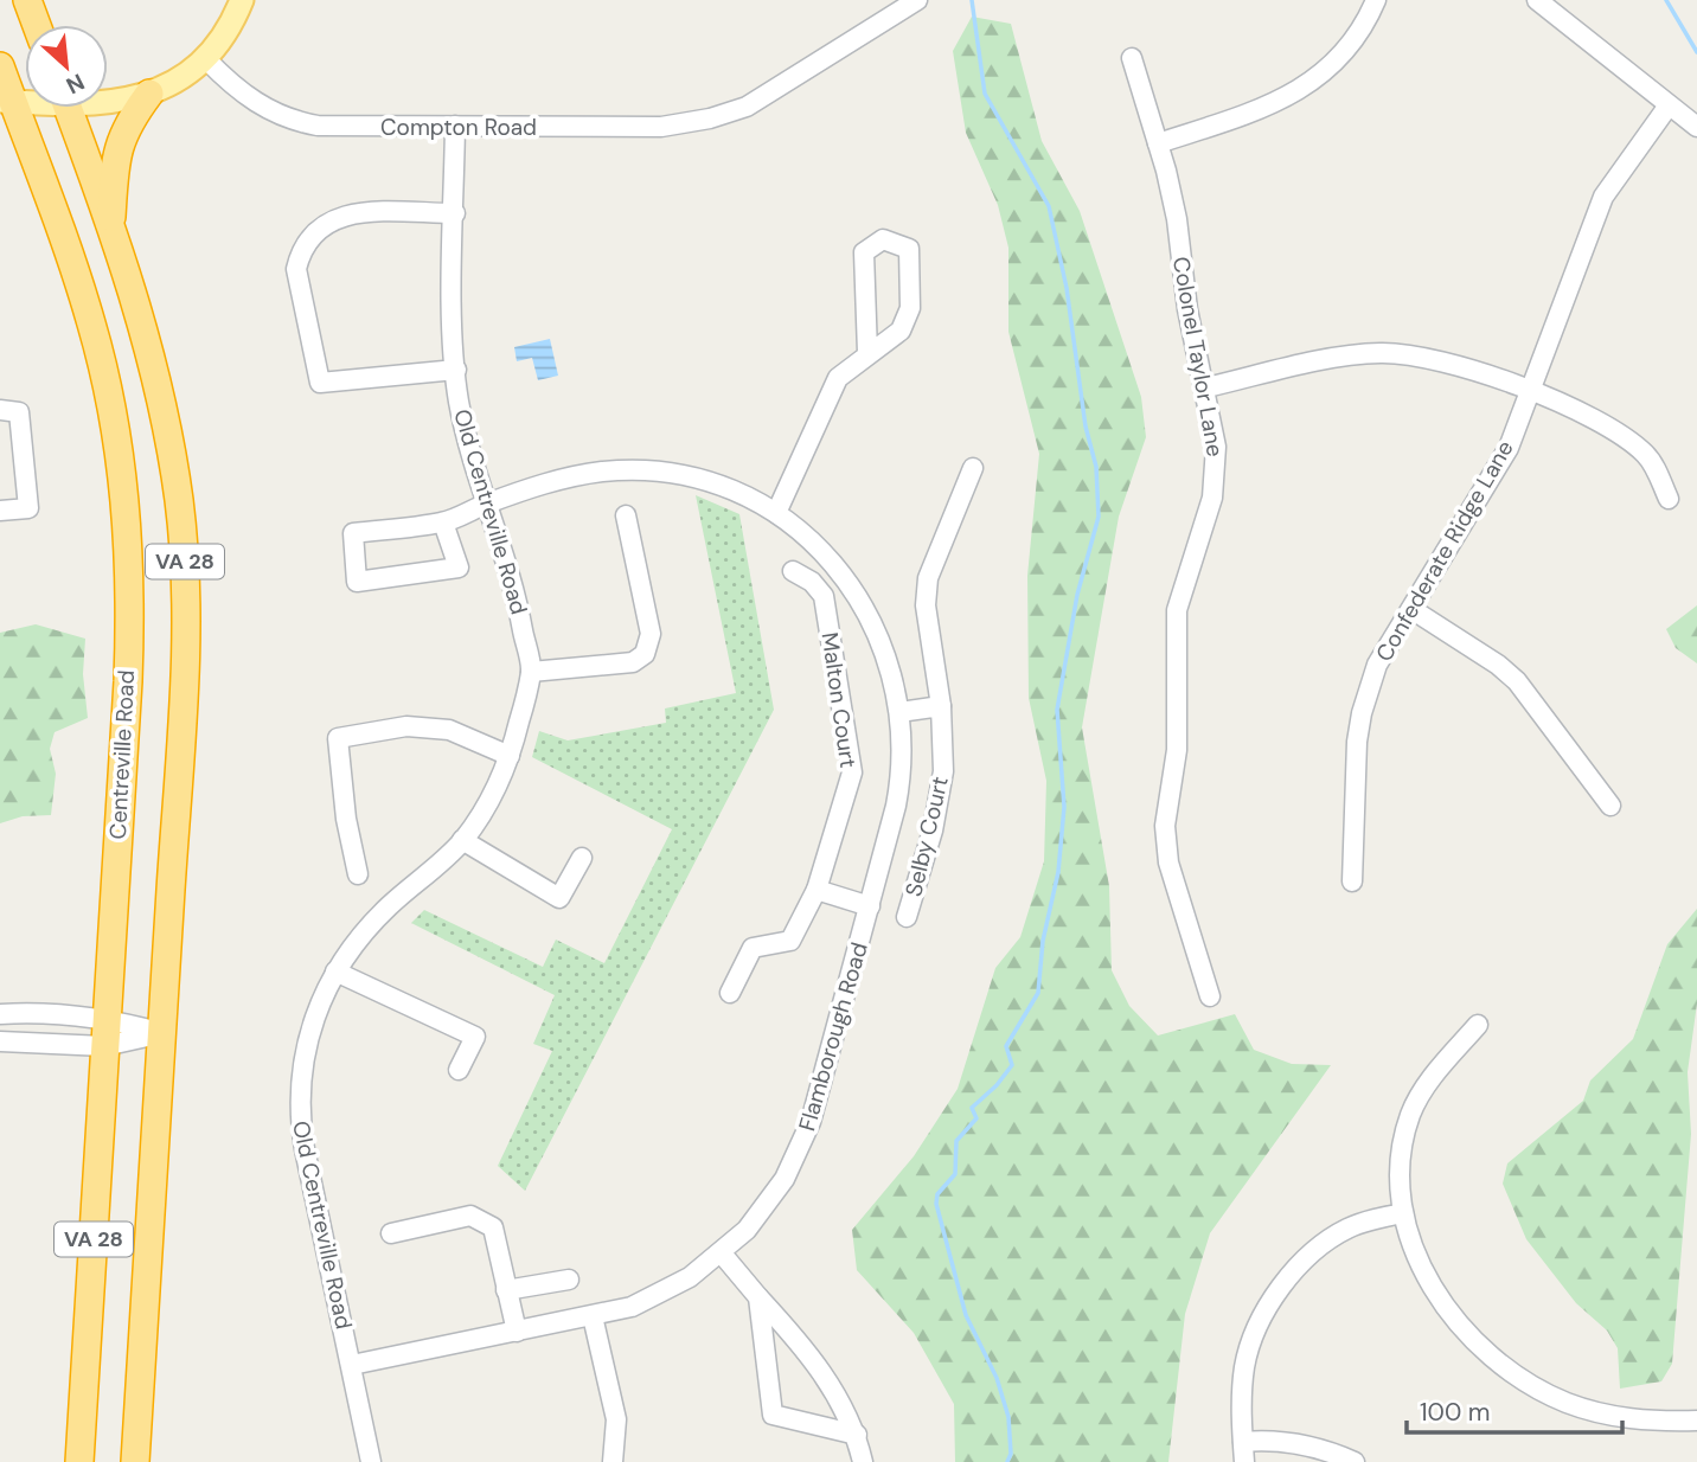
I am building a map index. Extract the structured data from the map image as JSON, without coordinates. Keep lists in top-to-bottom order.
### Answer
{
  "streets": {
    "highway": ["VA 28", "Centreville Road"],
    "street": [
      "Compton Road",
      "Colonel Taylor Lane",
      "Old Centreville Road",
      "Confederate Ridge Lane",
      "Malton Court",
      "Selby Court",
      "Flamborough Road"
    ]
  },
  "crossings": [
    ["Compton Road", "Old Centreville Road"],
    ["Old Centreville Road", "Flamborough Road"]
  ],
  "scale_bar": "100 m",
  "north": "bottom right"
}
